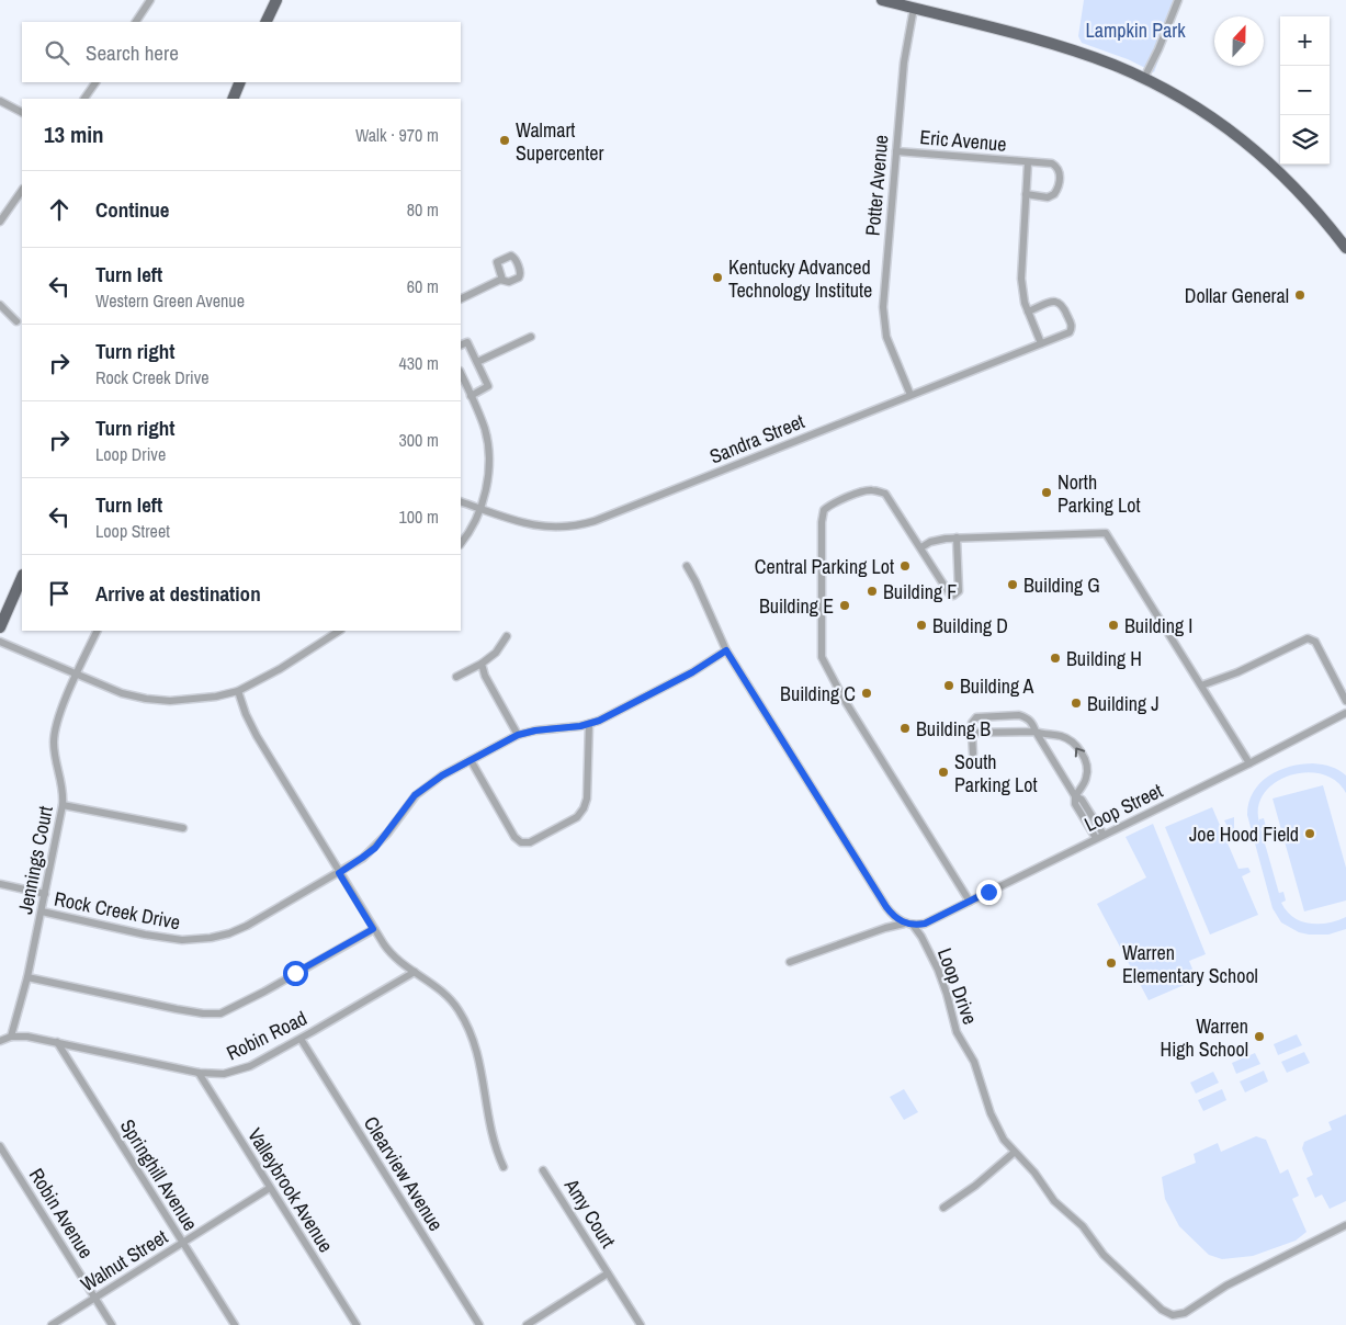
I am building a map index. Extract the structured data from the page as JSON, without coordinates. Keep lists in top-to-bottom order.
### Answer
{
  "streets": {
    "street": [
      "Eric Avenue",
      "Potter Avenue",
      "Sandra Street",
      "Loop Street",
      "Jennings Court",
      "Rock Creek Drive",
      "Loop Drive",
      "Robin Road",
      "Clearview Avenue",
      "Springhill Avenue",
      "Valleybrook Avenue",
      "Robin Avenue",
      "Amy Court",
      "Walnut Street"
    ]
  },
  "crossings": [
    ["Eric Avenue", "Potter Avenue"],
    ["Potter Avenue", "Sandra Street"],
    ["Loop Street", "Loop Drive"],
    ["Jennings Court", "Rock Creek Drive"],
    ["Rock Creek Drive", "Loop Drive"],
    ["Robin Road", "Clearview Avenue"],
    ["Robin Road", "Springhill Avenue"],
    ["Robin Road", "Valleybrook Avenue"],
    ["Springhill Avenue", "Walnut Street"],
    ["Valleybrook Avenue", "Walnut Street"],
    ["Robin Avenue", "Walnut Street"]
  ],
  "parks": ["Lampkin Park"],
  "places": [
    "Walmart Supercenter",
    "Kentucky Advanced Technology Institute",
    "Dollar General",
    "North Parking Lot",
    "Central Parking Lot",
    "Building G",
    "Building F",
    "Building E",
    "Building D",
    "Building I",
    "Building H",
    "Building A",
    "Building C",
    "Building J",
    "Building B",
    "South Parking Lot",
    "Joe Hood Field",
    "Warren Elementary School",
    "Warren High School"
  ],
  "north": "top",
  "page": {
    "map_buttons": ["+", "−"],
    "search": "Search here",
    "heading": ["13 min", "Walk · 970 m"],
    "list": [
      ["Continue", "80 m"],
      ["Turn left", "Western Green Avenue", "60 m"],
      ["Turn right", "Rock Creek Drive", "430 m"],
      ["Turn right", "Loop Drive", "300 m"],
      ["Turn left", "Loop Street", "100 m"],
      "Arrive at destination"
    ]
  }
}
